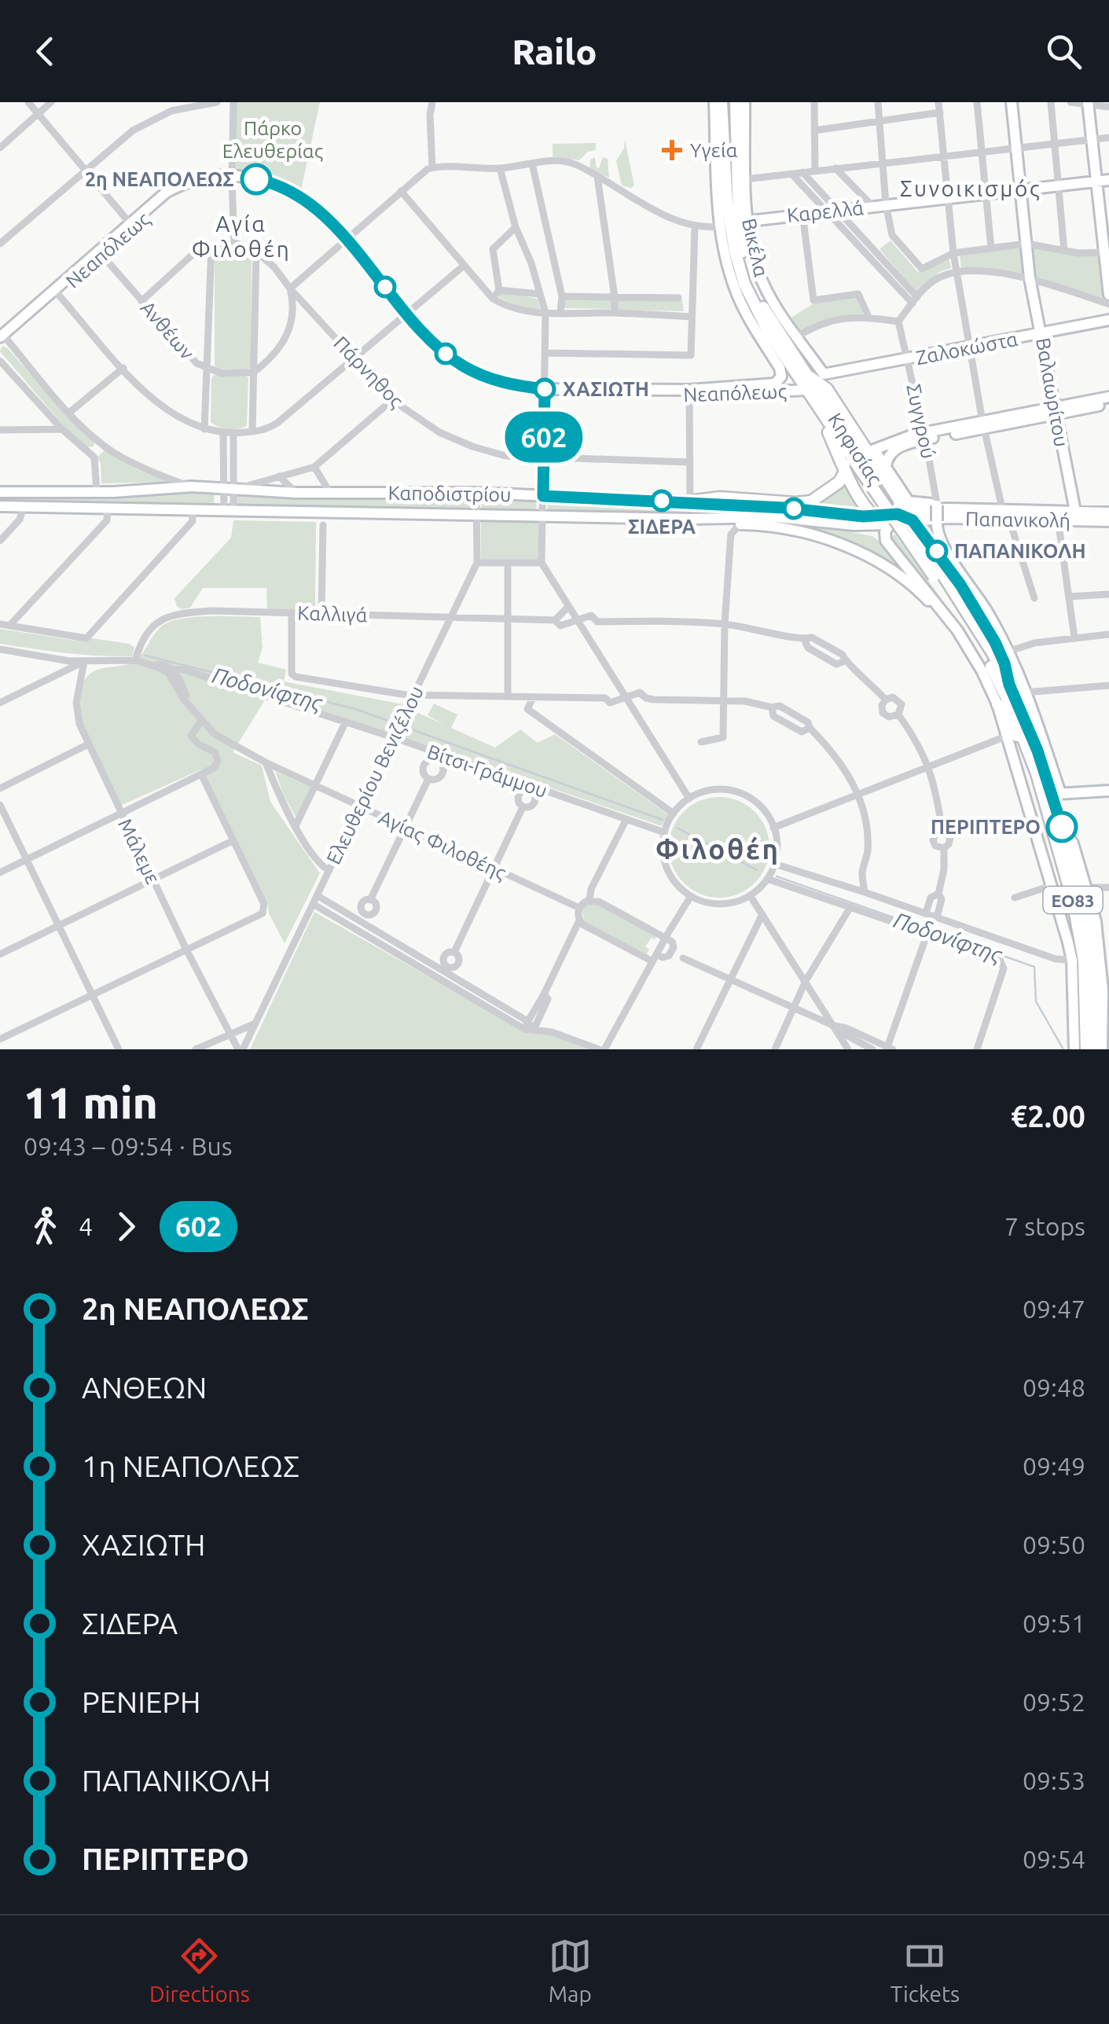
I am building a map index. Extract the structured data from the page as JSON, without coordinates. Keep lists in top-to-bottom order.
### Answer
{
  "streets": {
    "main road": ["Κηφισίας", "ΕΟ83"],
    "street": [
      "Καρελλά",
      "Βικέλα",
      "Νεαπόλεως",
      "Ανθέων",
      "Ζαλοκώστα",
      "Πάρνηθος",
      "Βαλαωρίτου",
      "Συγγρού",
      "Καποδιστρίου",
      "Παπανικολή",
      "Καλλιγά",
      "Βίτσι-Γράμμου",
      "Ελευθερίου Βενιζέλου",
      "Αγίας Φιλοθέης",
      "Μάλεμε"
    ]
  },
  "crossings": [
    ["Καρελλά", "Βικέλα"],
    ["Καρελλά", "Νεαπόλεως"],
    ["Καρελλά", "Βαλαωρίτου"],
    ["Καρελλά", "Κηφισίας"],
    ["Βικέλα", "Νεαπόλεως"],
    ["Βικέλα", "Ζαλοκώστα"],
    ["Βικέλα", "Κηφισίας"],
    ["Νεαπόλεως", "Ανθέων"],
    ["Νεαπόλεως", "Κηφισίας"],
    ["Ανθέων", "Πάρνηθος"],
    ["Ζαλοκώστα", "Βαλαωρίτου"],
    ["Ζαλοκώστα", "Συγγρού"],
    ["Συγγρού", "Παπανικολή"],
    ["Καποδιστρίου", "Παπανικολή"],
    ["Καποδιστρίου", "Ελευθερίου Βενιζέλου"],
    ["Καλλιγά", "Ελευθερίου Βενιζέλου"],
    ["Βίτσι-Γράμμου", "Ελευθερίου Βενιζέλου"],
    ["Βίτσι-Γράμμου", "Αγίας Φιλοθέης"],
    ["Ελευθερίου Βενιζέλου", "Αγίας Φιλοθέης"],
    ["Ελευθερίου Βενιζέλου", "Μάλεμε"]
  ],
  "districts": ["Συνοικισμός", "Αγία Φιλοθέη", "Φιλοθέη"],
  "water": ["Ποδονίφτης"],
  "parks": ["Πάρκο Ελευθερίας"],
  "places": {
    "health": ["Υγεία"],
    "other": [
      "2η ΝΕΑΠΟΛΕΩΣ",
      "ΧΑΣΙΩΤΗ",
      "ΣΙΔΕΡΑ",
      "ΠΑΠΑΝΙΚΟΛΗ",
      "ΠΕΡΙΠΤΕΡΟ"
    ]
  },
  "lines": ["bus line 602"],
  "page": {
    "header": "Railo",
    "on_map": "602",
    "heading": ["11 min", "09:43 – 09:54 · Bus", "€2.00"],
    "legs": ["4", "602", "7 stops"],
    "list": [
      {
        "name": "2η ΝΕΑΠΟΛΕΩΣ",
        "value": "09:47"
      },
      {
        "name": "ΑΝΘΕΩΝ",
        "value": "09:48"
      },
      {
        "name": "1η ΝΕΑΠΟΛΕΩΣ",
        "value": "09:49"
      },
      {
        "name": "ΧΑΣΙΩΤΗ",
        "value": "09:50"
      },
      {
        "name": "ΣΙΔΕΡΑ",
        "value": "09:51"
      },
      {
        "name": "ΡΕΝΙΕΡΗ",
        "value": "09:52"
      },
      {
        "name": "ΠΑΠΑΝΙΚΟΛΗ",
        "value": "09:53"
      },
      {
        "name": "ΠΕΡΙΠΤΕΡΟ",
        "value": "09:54"
      }
    ],
    "tabs": ["Directions", "Map", "Tickets"]
  }
}
